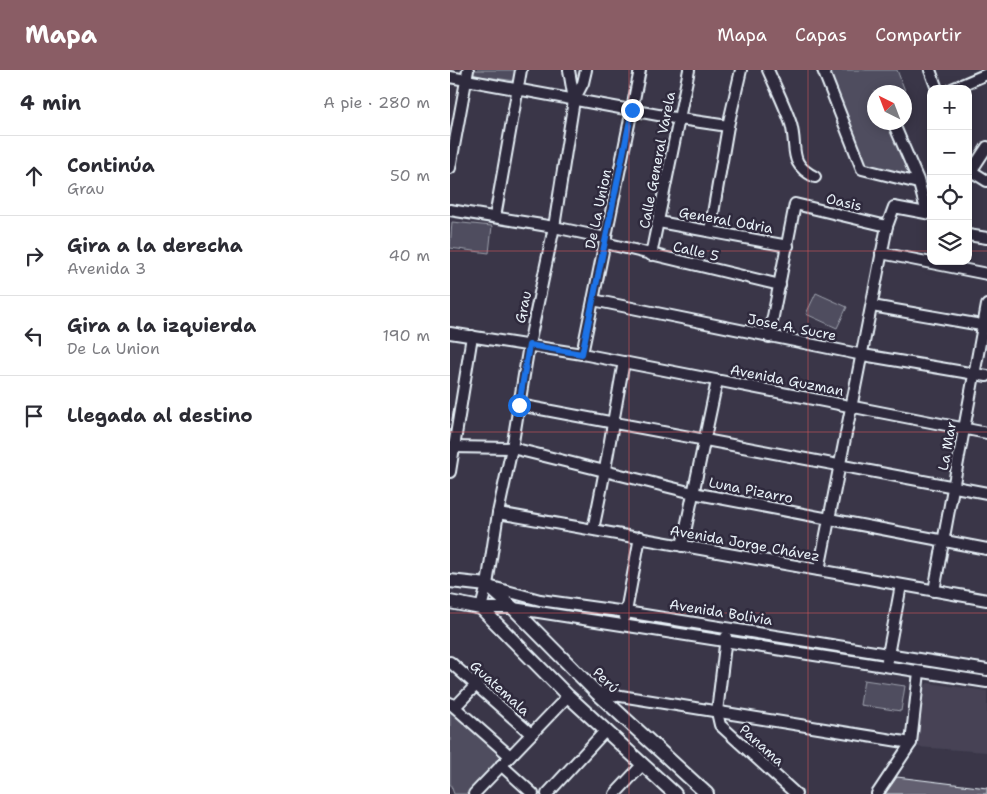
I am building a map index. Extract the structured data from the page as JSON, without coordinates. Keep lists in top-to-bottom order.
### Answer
{
  "streets": {
    "main road": ["Avenida Bolivia", "Perú"],
    "street": [
      "Calle General Varela",
      "Oasis",
      "De La Union",
      "General Odria",
      "Calle 5",
      "Grau",
      "Jose A. Sucre",
      "Avenida Guzman",
      "La Mar",
      "Luna Pizarro",
      "Avenida Jorge Chávez",
      "Guatemala",
      "Panama"
    ]
  },
  "crossings": [
    ["Calle General Varela", "General Odria"],
    ["Calle General Varela", "Calle 5"],
    ["Oasis", "General Odria"],
    ["De La Union", "Calle 5"],
    ["De La Union", "Jose A. Sucre"],
    ["De La Union", "Avenida Guzman"],
    ["Calle 5", "Grau"],
    ["Grau", "Avenida Guzman"],
    ["Grau", "Luna Pizarro"],
    ["Grau", "Avenida Jorge Chávez"],
    ["Grau", "Avenida Bolivia"],
    ["Grau", "Perú"],
    ["Jose A. Sucre", "La Mar"],
    ["Avenida Guzman", "La Mar"],
    ["La Mar", "Luna Pizarro"],
    ["La Mar", "Avenida Jorge Chávez"],
    ["Avenida Bolivia", "Perú"]
  ],
  "north": "top left",
  "page": {
    "header": "Mapa",
    "nav": ["Mapa", "Capas", "Compartir"],
    "heading": ["4 min", "A pie · 280 m"],
    "map_buttons": ["+", "−"],
    "list": [
      ["Continúa", "Grau", "50 m"],
      ["Gira a la derecha", "Avenida 3", "40 m"],
      ["Gira a la izquierda", "De La Union", "190 m"],
      "Llegada al destino"
    ]
  }
}
